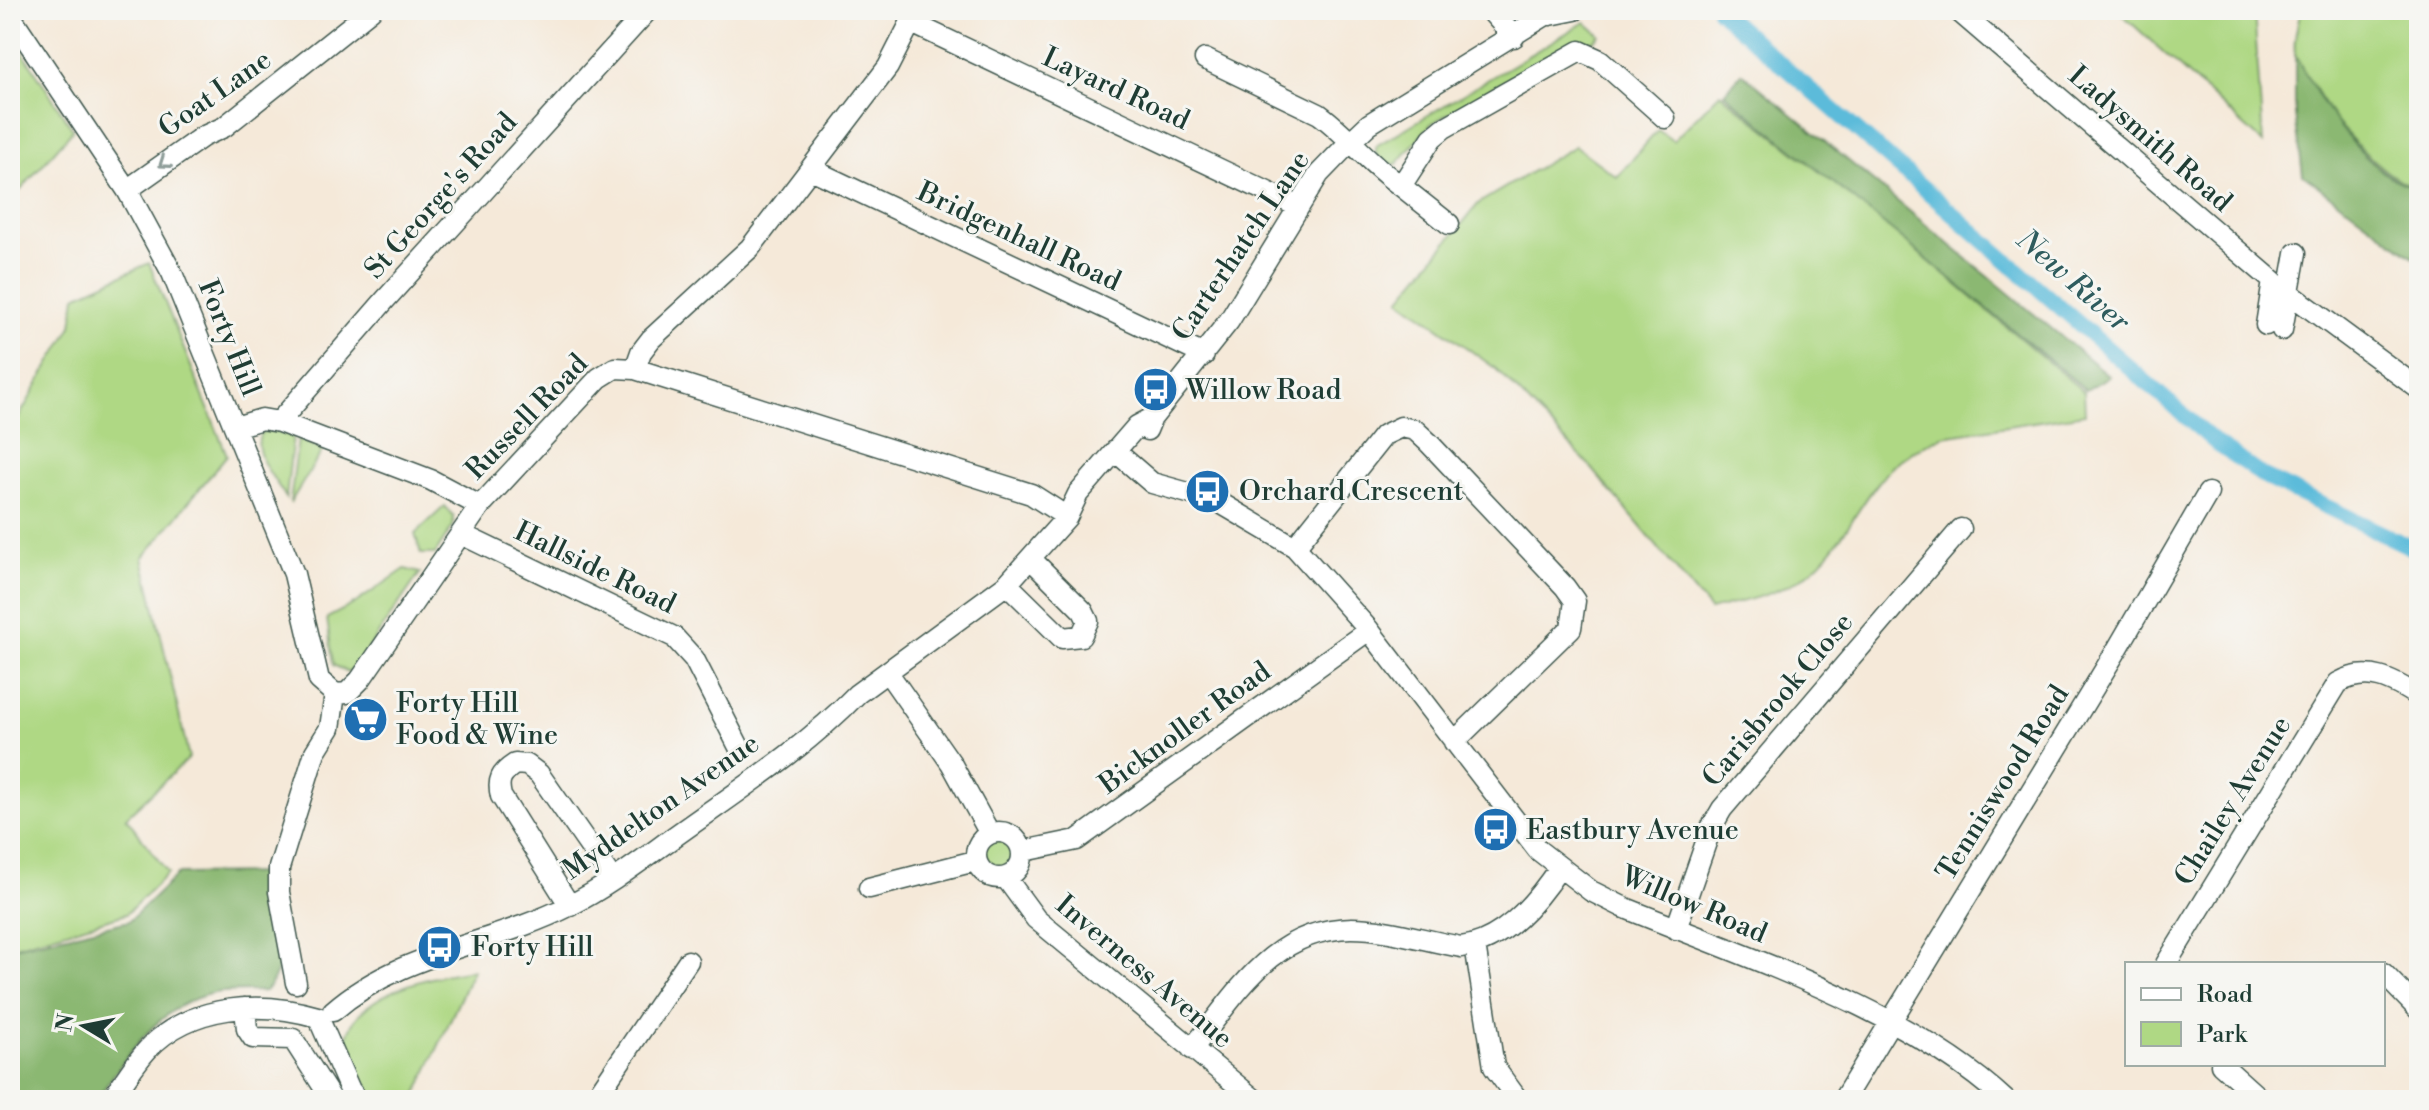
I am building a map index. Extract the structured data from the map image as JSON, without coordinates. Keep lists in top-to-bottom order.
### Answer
{
  "streets": {
    "street": [
      "Layard Road",
      "Goat Lane",
      "Ladysmith Road",
      "St George's Road",
      "Bridgenhall Road",
      "Carterhatch Lane",
      "Forty Hill",
      "Russell Road",
      "Hallside Road",
      "Carisbrook Close",
      "Bicknoller Road",
      "Tenniswood Road",
      "Chailey Avenue",
      "Myddelton Avenue",
      "Willow Road",
      "Inverness Avenue"
    ]
  },
  "crossings": [
    ["Layard Road", "Carterhatch Lane"],
    ["Layard Road", "Russell Road"],
    ["Goat Lane", "Forty Hill"],
    ["Bridgenhall Road", "Carterhatch Lane"],
    ["Bridgenhall Road", "Russell Road"],
    ["Carterhatch Lane", "Myddelton Avenue"],
    ["Carterhatch Lane", "Willow Road"],
    ["Forty Hill", "Russell Road"],
    ["Russell Road", "Hallside Road"],
    ["Carisbrook Close", "Willow Road"],
    ["Bicknoller Road", "Willow Road"],
    ["Bicknoller Road", "Inverness Avenue"],
    ["Tenniswood Road", "Willow Road"]
  ],
  "one_way": ["Goat Lane"],
  "water": ["New River"],
  "places": {
    "bus stop": [
      "Willow Road",
      "Orchard Crescent",
      "Eastbury Avenue",
      "Forty Hill"
    ],
    "supermarket": ["Forty Hill Food & Wine"]
  },
  "legend": ["Road", "Park"],
  "north": "left"
}
